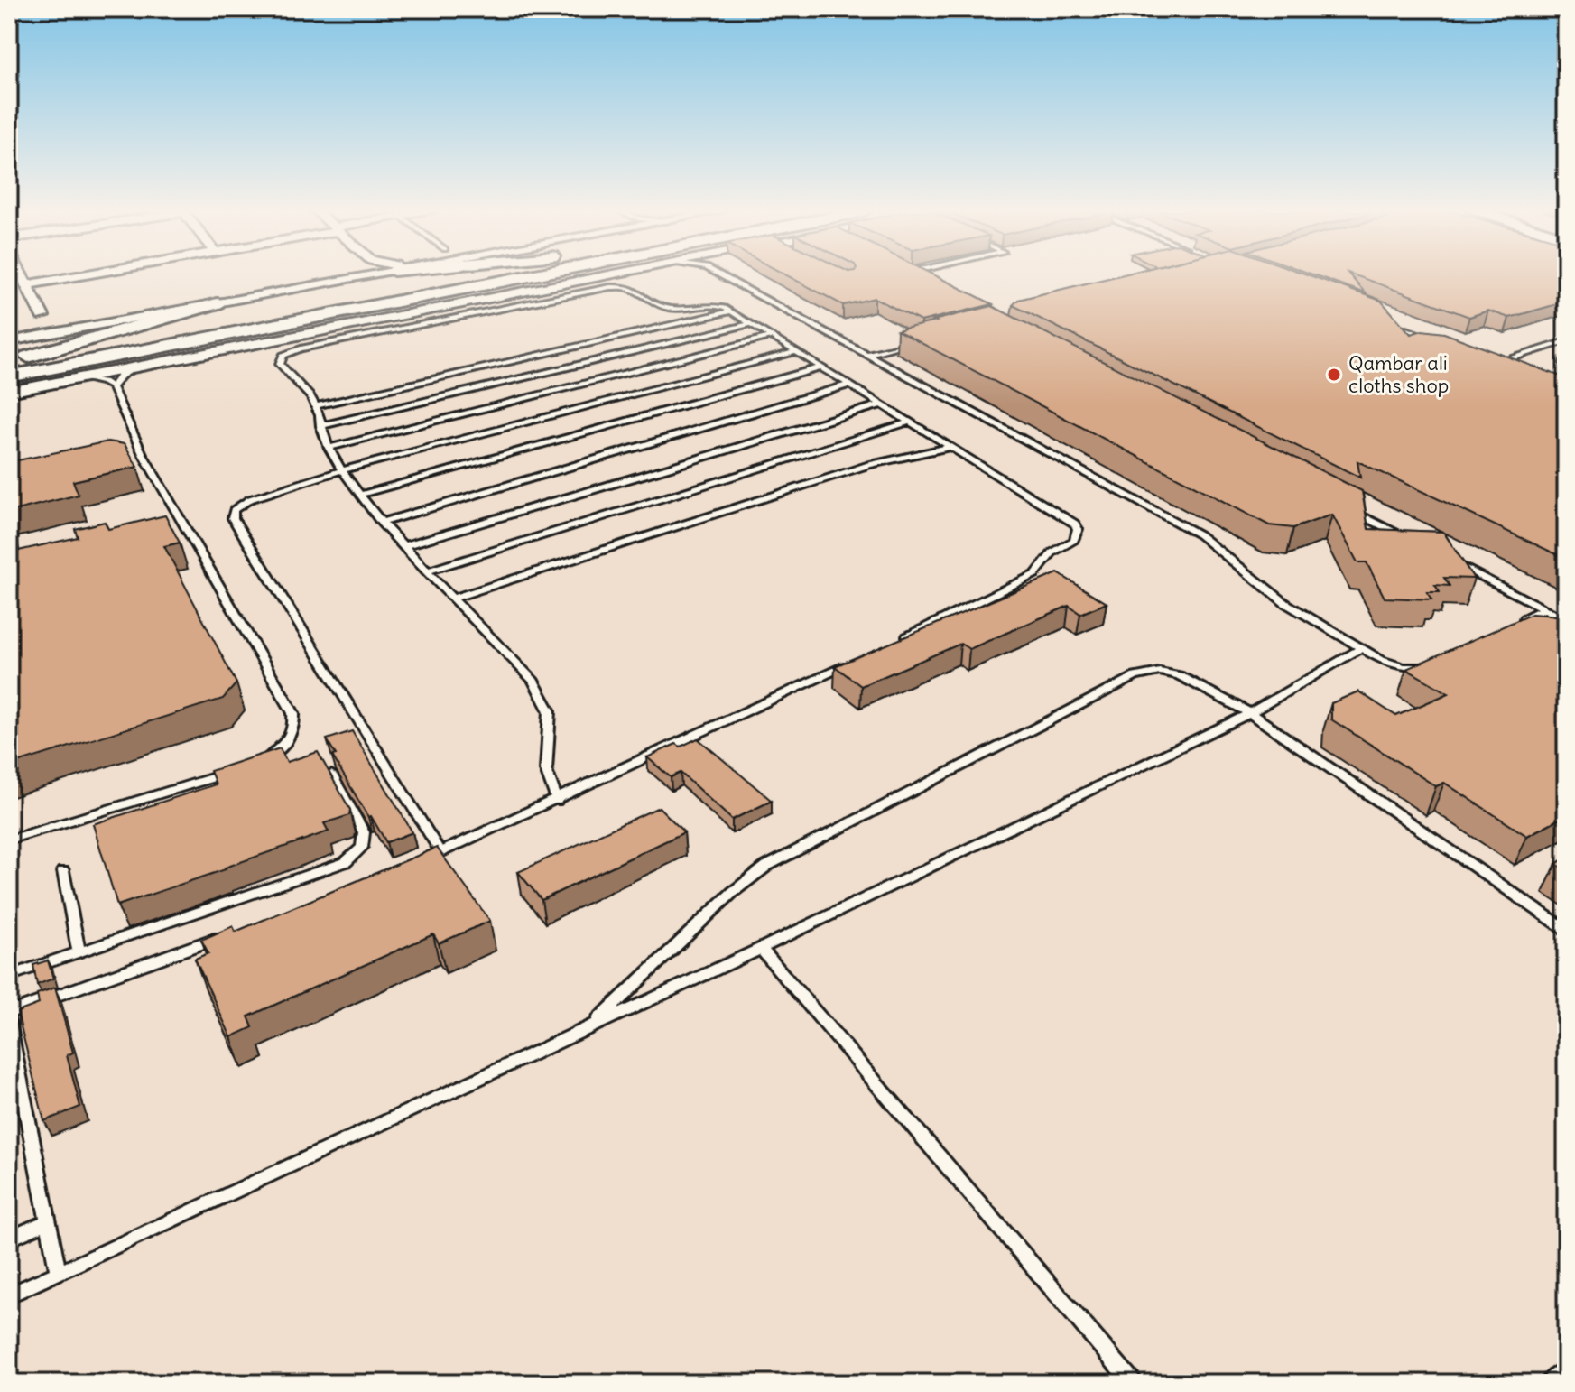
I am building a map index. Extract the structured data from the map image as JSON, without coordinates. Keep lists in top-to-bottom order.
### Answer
{
  "places": ["Qambar ali cloths shop"]
}
